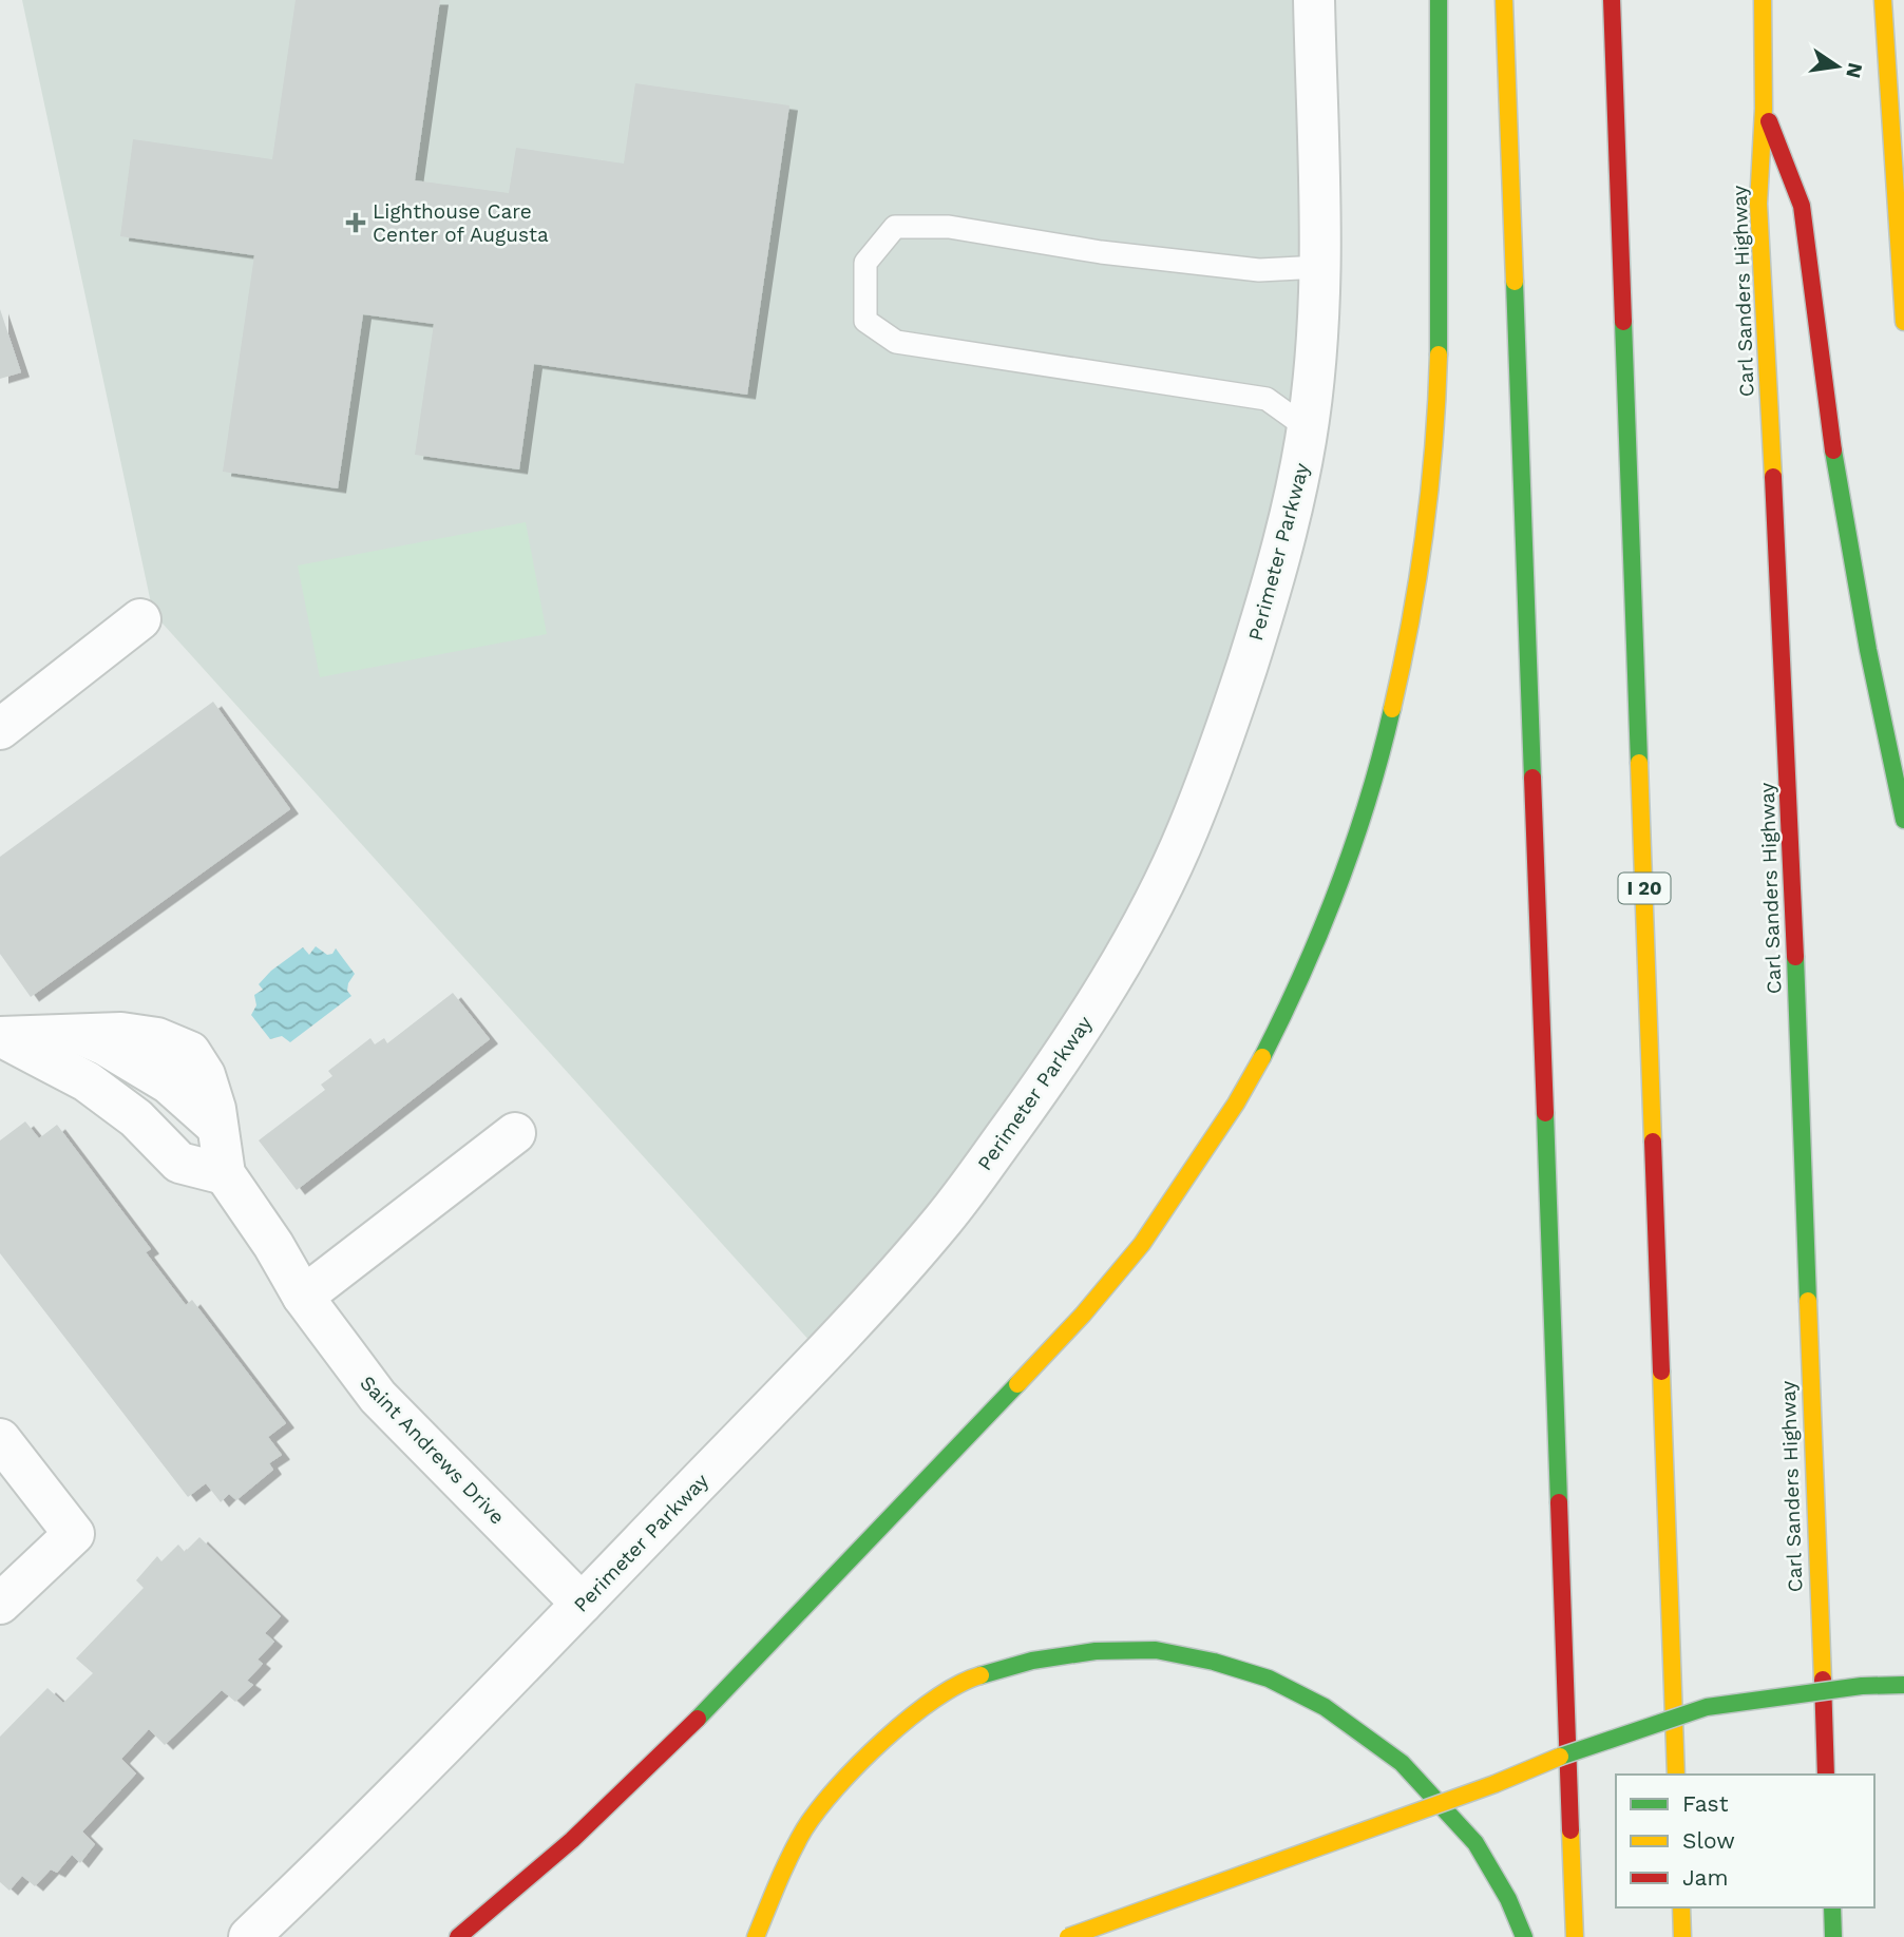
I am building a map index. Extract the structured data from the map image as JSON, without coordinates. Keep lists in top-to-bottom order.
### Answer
{
  "streets": {
    "highway": ["Carl Sanders Highway", "I 20"],
    "street": ["Perimeter Parkway", "Saint Andrews Drive"]
  },
  "crossings": [
    ["Perimeter Parkway", "Saint Andrews Drive"]
  ],
  "places": {
    "health": ["Lighthouse Care Center of Augusta"]
  },
  "legend": ["Fast", "Slow", "Jam"],
  "north": "right"
}
